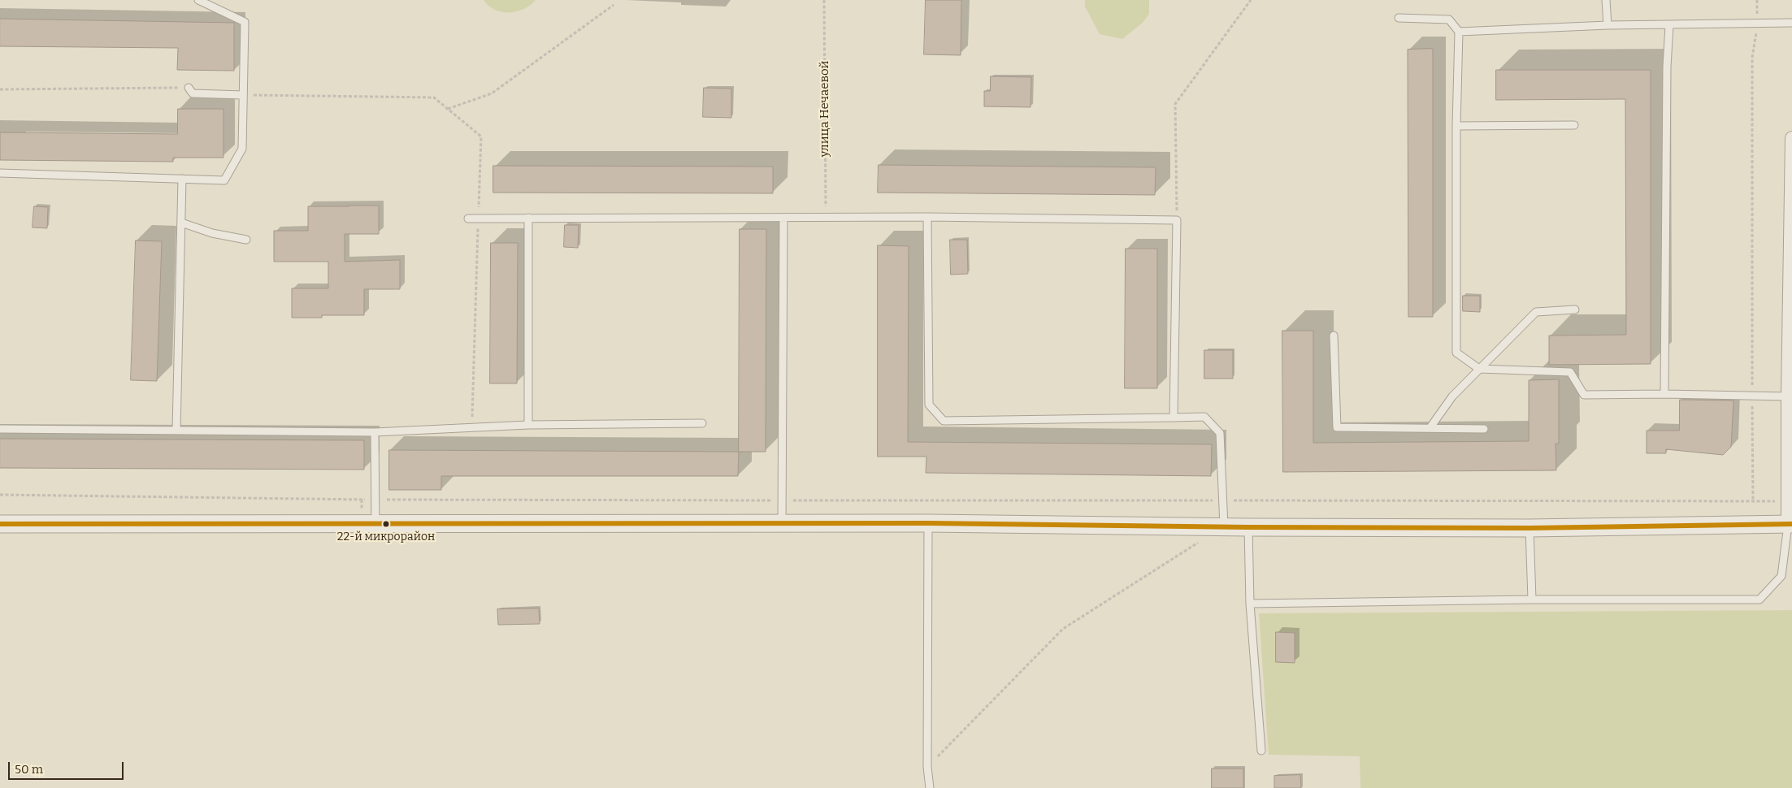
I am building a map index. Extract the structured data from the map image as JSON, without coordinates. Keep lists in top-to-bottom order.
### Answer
{
  "streets": {
    "path": ["улица Нечаевой"]
  },
  "places": ["22-й микрорайон"],
  "scale_bar": "50 m"
}
